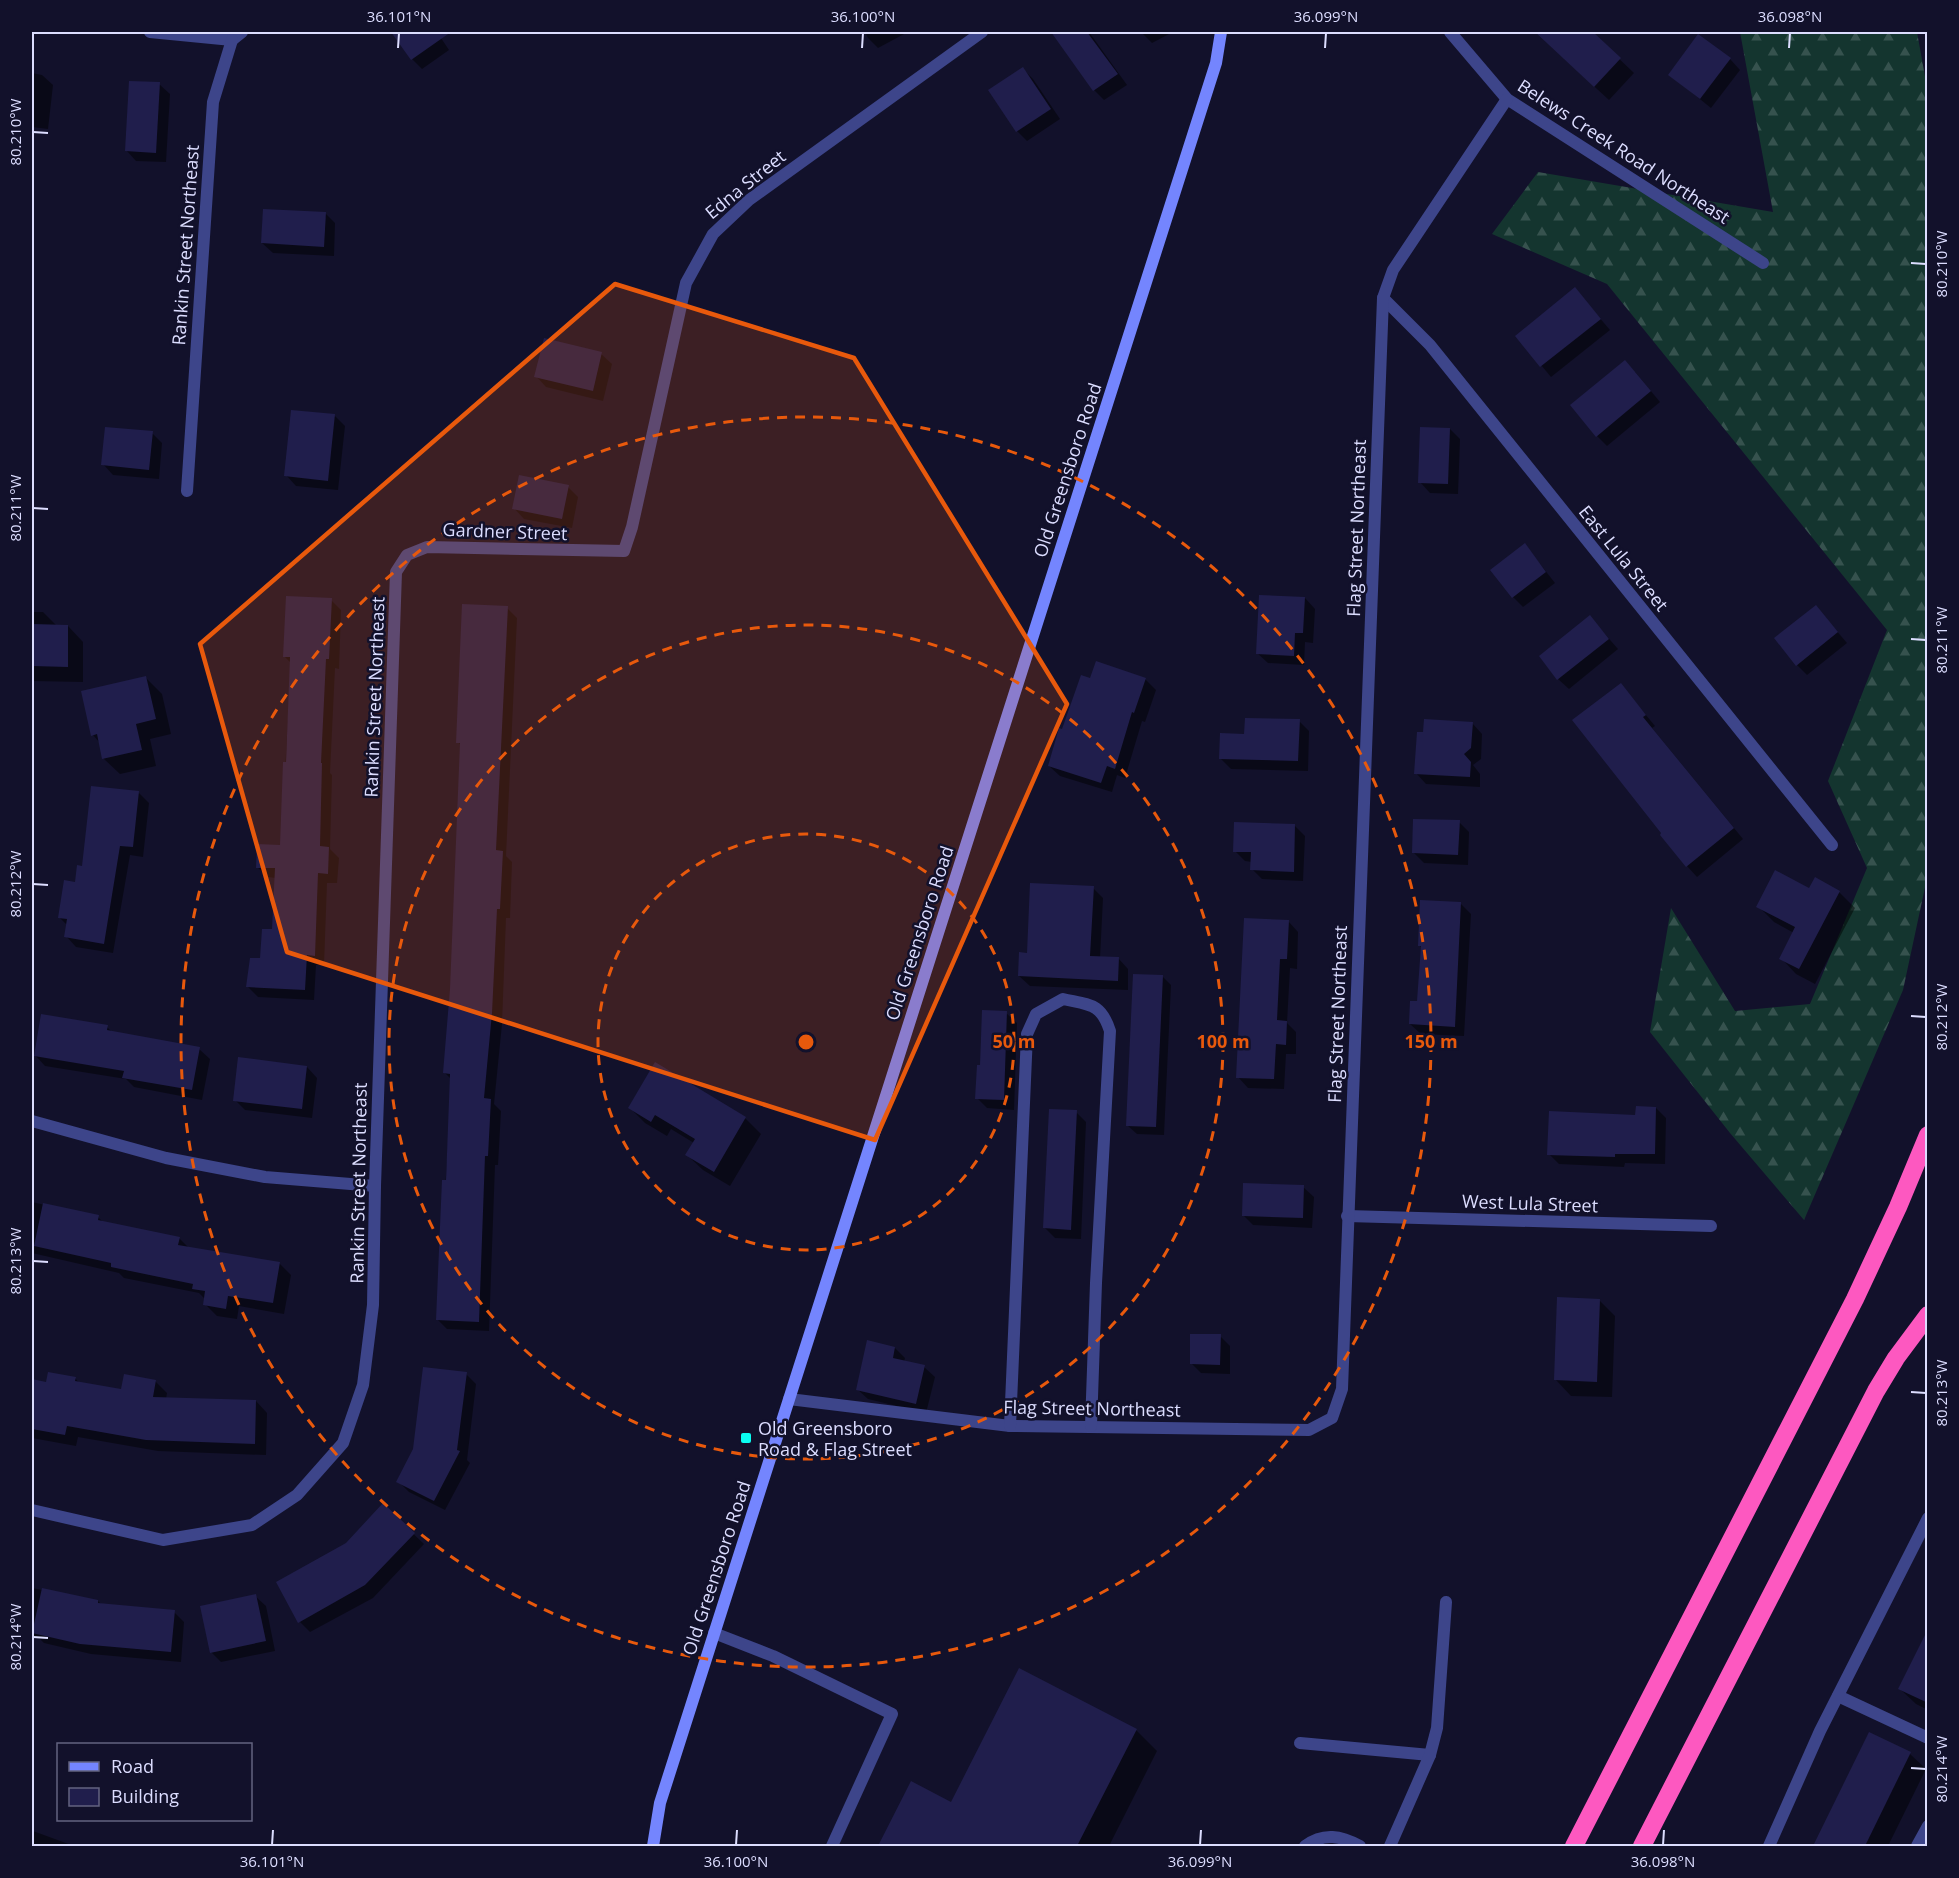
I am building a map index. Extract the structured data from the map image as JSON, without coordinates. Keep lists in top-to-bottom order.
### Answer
{
  "streets": {
    "street": [
      "Belews Creek Road Northeast",
      "Edna Street",
      "Rankin Street Northeast",
      "Old Greensboro Road",
      "Flag Street Northeast",
      "Gardner Street",
      "East Lula Street",
      "West Lula Street"
    ]
  },
  "crossings": [
    ["Belews Creek Road Northeast", "Flag Street Northeast"],
    ["Edna Street", "Gardner Street"],
    ["Rankin Street Northeast", "Gardner Street"],
    ["Old Greensboro Road", "Flag Street Northeast"],
    ["Flag Street Northeast", "East Lula Street"],
    ["Flag Street Northeast", "West Lula Street"]
  ],
  "places": {
    "transit": ["Old Greensboro Road & Flag Street"]
  },
  "legend": ["Road", "Building"],
  "coordinates": [
    "36.101°N",
    "36.100°N",
    "36.099°N",
    "36.098°N",
    "80.210°W",
    "80.211°W",
    "80.212°W",
    "80.213°W",
    "80.214°W"
  ],
  "rings": ["50 m", "100 m", "150 m"]
}
